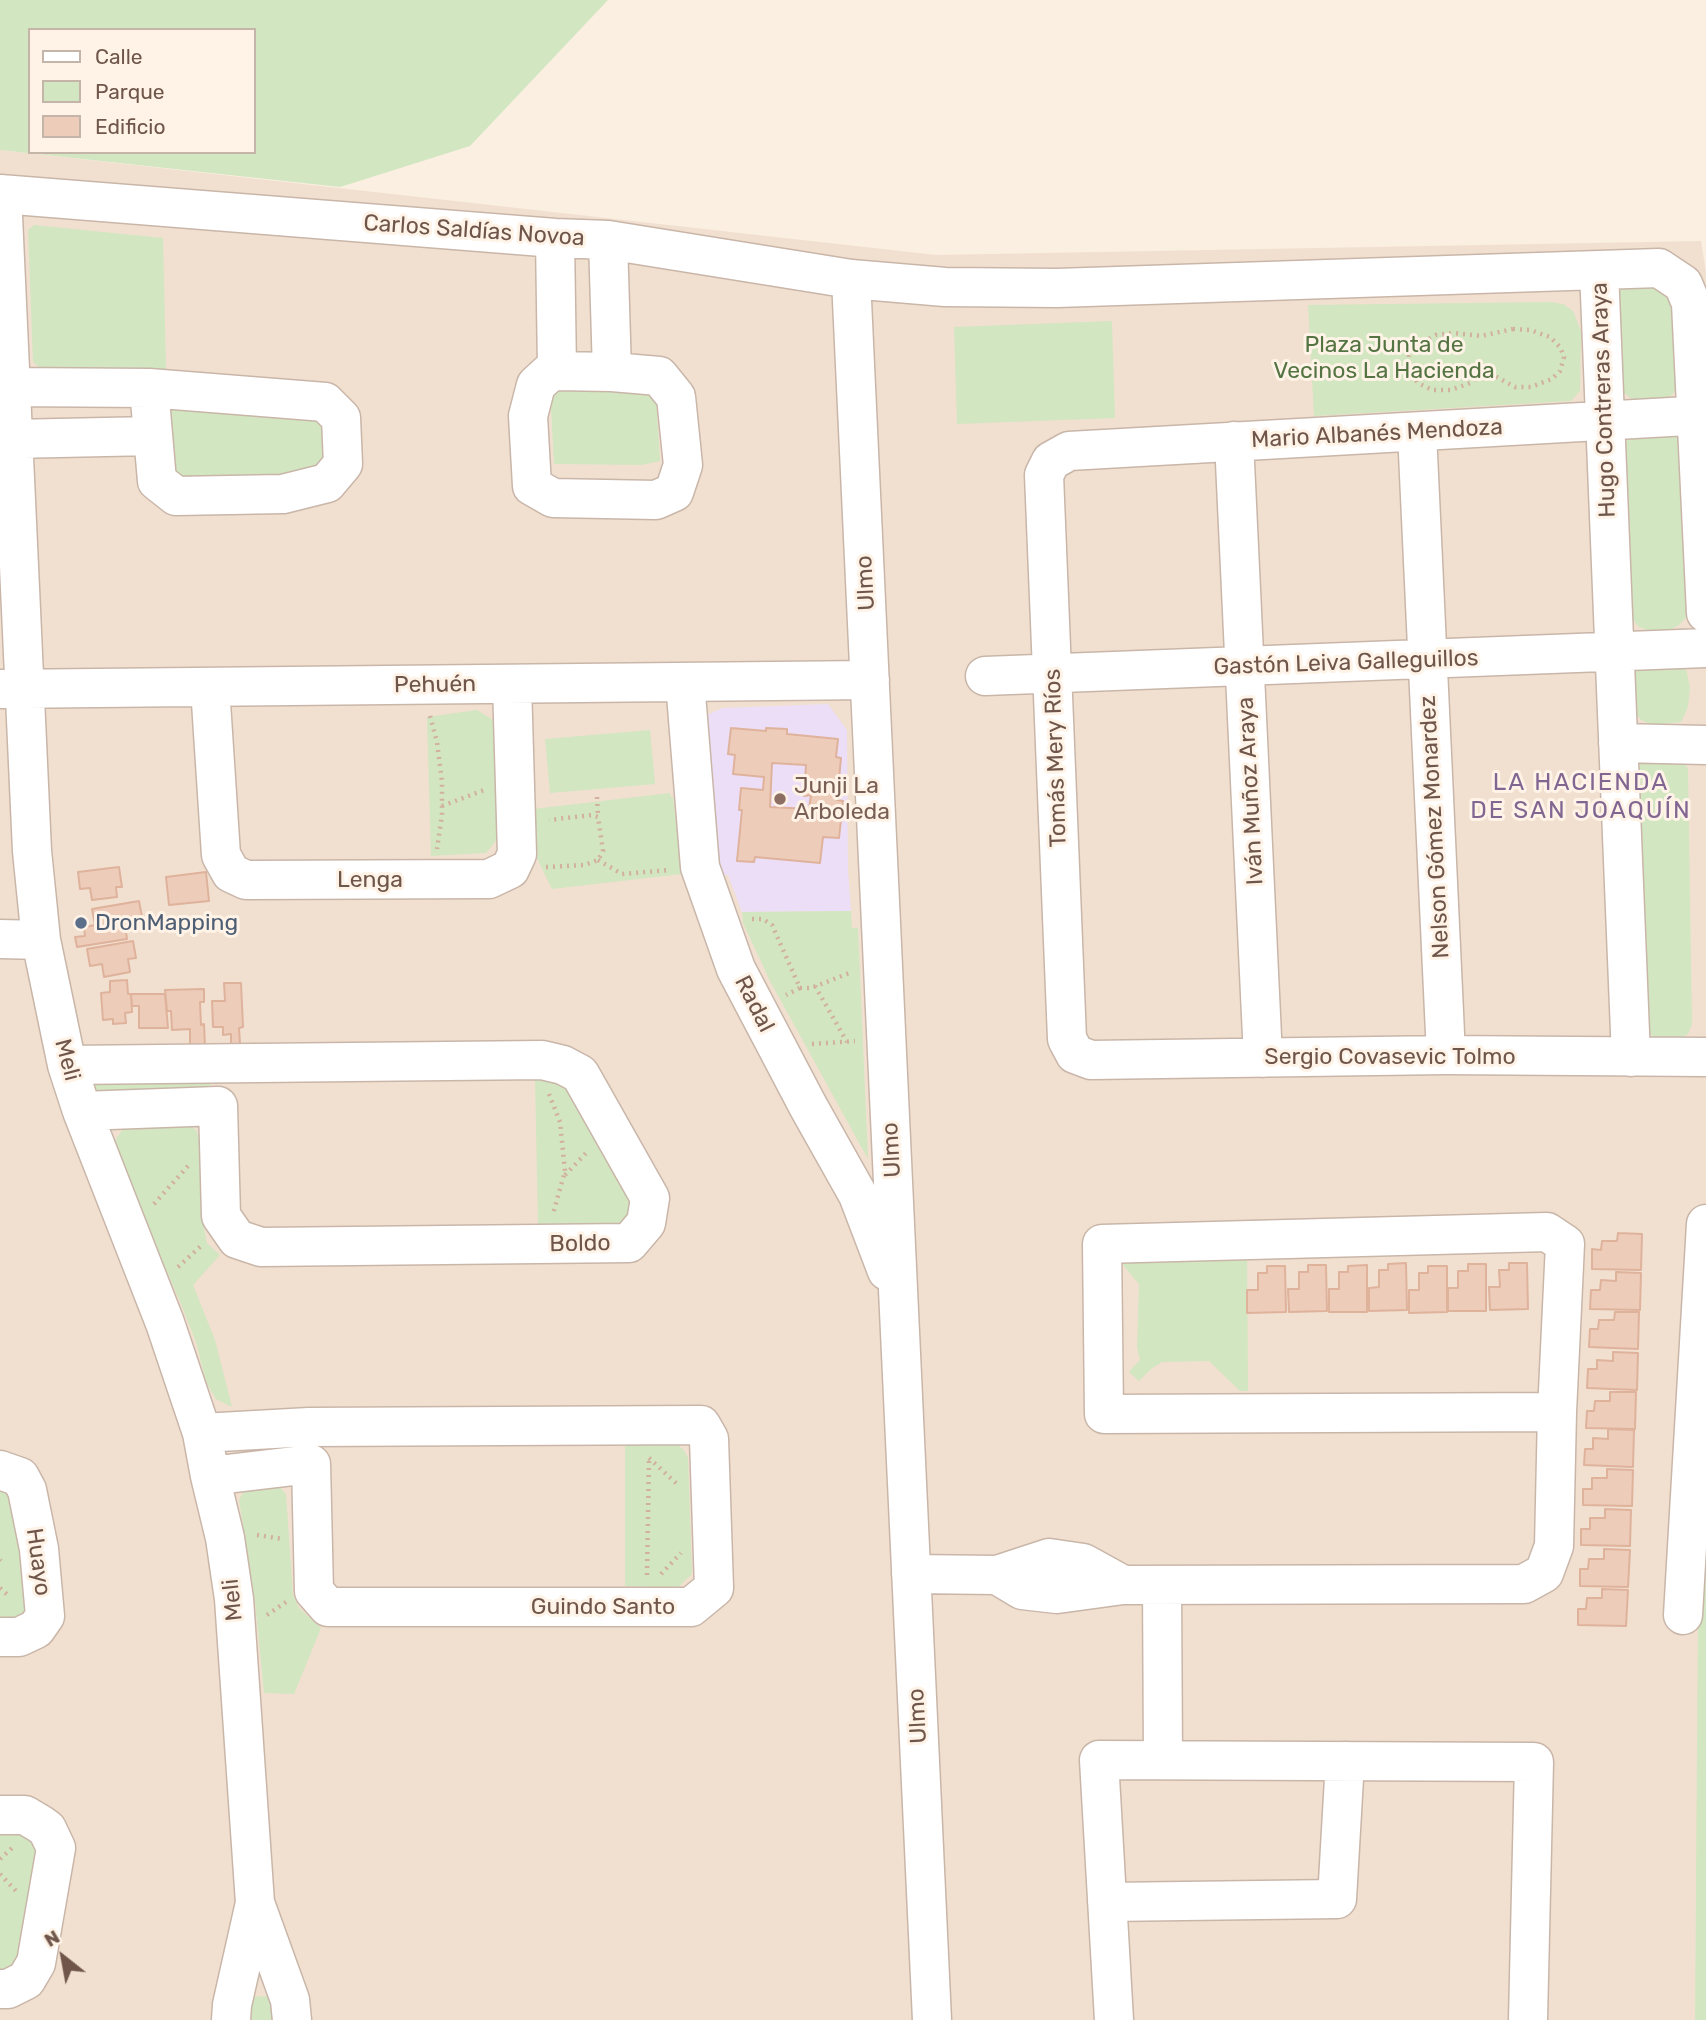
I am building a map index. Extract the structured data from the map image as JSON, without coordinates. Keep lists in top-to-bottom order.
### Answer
{
  "streets": {
    "street": [
      "Carlos Saldías Novoa",
      "Hugo Contreras Araya",
      "Mario Albanés Mendoza",
      "Ulmo",
      "Gastón Leiva Galleguillos",
      "Pehuén",
      "Tomás Mery Ríos",
      "Iván Muñoz Araya",
      "Nelson Gómez Monardez",
      "Lenga",
      "Radal",
      "Sergio Covasevic Tolmo",
      "Meli",
      "Boldo",
      "Huayo",
      "Guindo Santo"
    ]
  },
  "crossings": [
    ["Carlos Saldías Novoa", "Hugo Contreras Araya"],
    ["Carlos Saldías Novoa", "Ulmo"],
    ["Carlos Saldías Novoa", "Meli"],
    ["Hugo Contreras Araya", "Mario Albanés Mendoza"],
    ["Hugo Contreras Araya", "Gastón Leiva Galleguillos"],
    ["Hugo Contreras Araya", "Sergio Covasevic Tolmo"],
    ["Mario Albanés Mendoza", "Tomás Mery Ríos"],
    ["Mario Albanés Mendoza", "Iván Muñoz Araya"],
    ["Mario Albanés Mendoza", "Nelson Gómez Monardez"],
    ["Ulmo", "Pehuén"],
    ["Ulmo", "Radal"],
    ["Gastón Leiva Galleguillos", "Tomás Mery Ríos"],
    ["Gastón Leiva Galleguillos", "Iván Muñoz Araya"],
    ["Gastón Leiva Galleguillos", "Nelson Gómez Monardez"],
    ["Pehuén", "Lenga"],
    ["Pehuén", "Radal"],
    ["Pehuén", "Meli"],
    ["Tomás Mery Ríos", "Sergio Covasevic Tolmo"],
    ["Iván Muñoz Araya", "Sergio Covasevic Tolmo"],
    ["Nelson Gómez Monardez", "Sergio Covasevic Tolmo"],
    ["Meli", "Boldo"],
    ["Meli", "Guindo Santo"]
  ],
  "districts": ["LA HACIENDA DE SAN JOAQUÍN"],
  "parks": ["Plaza Junta de Vecinos La Hacienda"],
  "places": ["Junji La Arboleda", "DronMapping"],
  "legend": ["Calle", "Parque", "Edificio"],
  "north": "top left"
}
